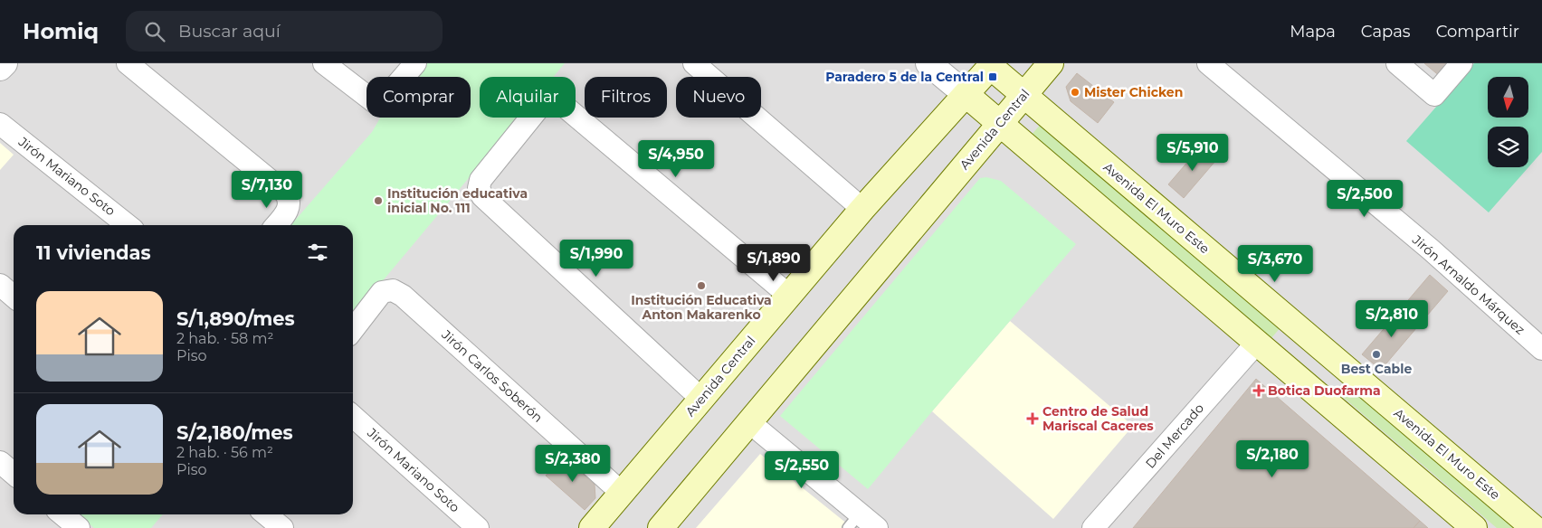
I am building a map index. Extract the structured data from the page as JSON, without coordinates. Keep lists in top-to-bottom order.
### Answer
{
  "streets": {
    "main road": ["Avenida Central", "Avenida El Muro Este"],
    "street": [
      "Jirón Mariano Soto",
      "Jirón Arnaldo Márquez",
      "Jirón Carlos Soberón",
      "Del Mercado"
    ]
  },
  "crossings": [
    ["Avenida Central", "Avenida El Muro Este"],
    ["Avenida Central", "Jirón Carlos Soberón"]
  ],
  "places": {
    "transit": ["Paradero 5 de la Central"],
    "other": [
      "Mister Chicken",
      "Institución educativa inicial No. 111",
      "Institución Educativa Anton Makarenko",
      "Best Cable"
    ],
    "health": ["Botica Duofarma", "Centro de Salud Mariscal Caceres"]
  },
  "north": "bottom",
  "page": {
    "header": "Homiq",
    "search": "Buscar aquí",
    "nav": ["Mapa", "Capas", "Compartir"],
    "chip": [
      "Comprar",
      "Alquilar",
      "Filtros",
      "Nuevo"
    ],
    "price": [
      "S/5,910",
      "S/4,950",
      "S/7,130",
      "S/2,500",
      "S/1,990",
      "S/1,890",
      "S/3,670",
      "S/2,810",
      "S/2,180",
      "S/2,380",
      "S/2,550"
    ],
    "heading": "11 viviendas",
    "list": [
      {
        "name": "S/1,890/mes",
        "note": "2 hab. · 58 m² · Piso"
      },
      {
        "name": "S/2,180/mes",
        "note": "2 hab. · 56 m² · Piso"
      }
    ]
  }
}
